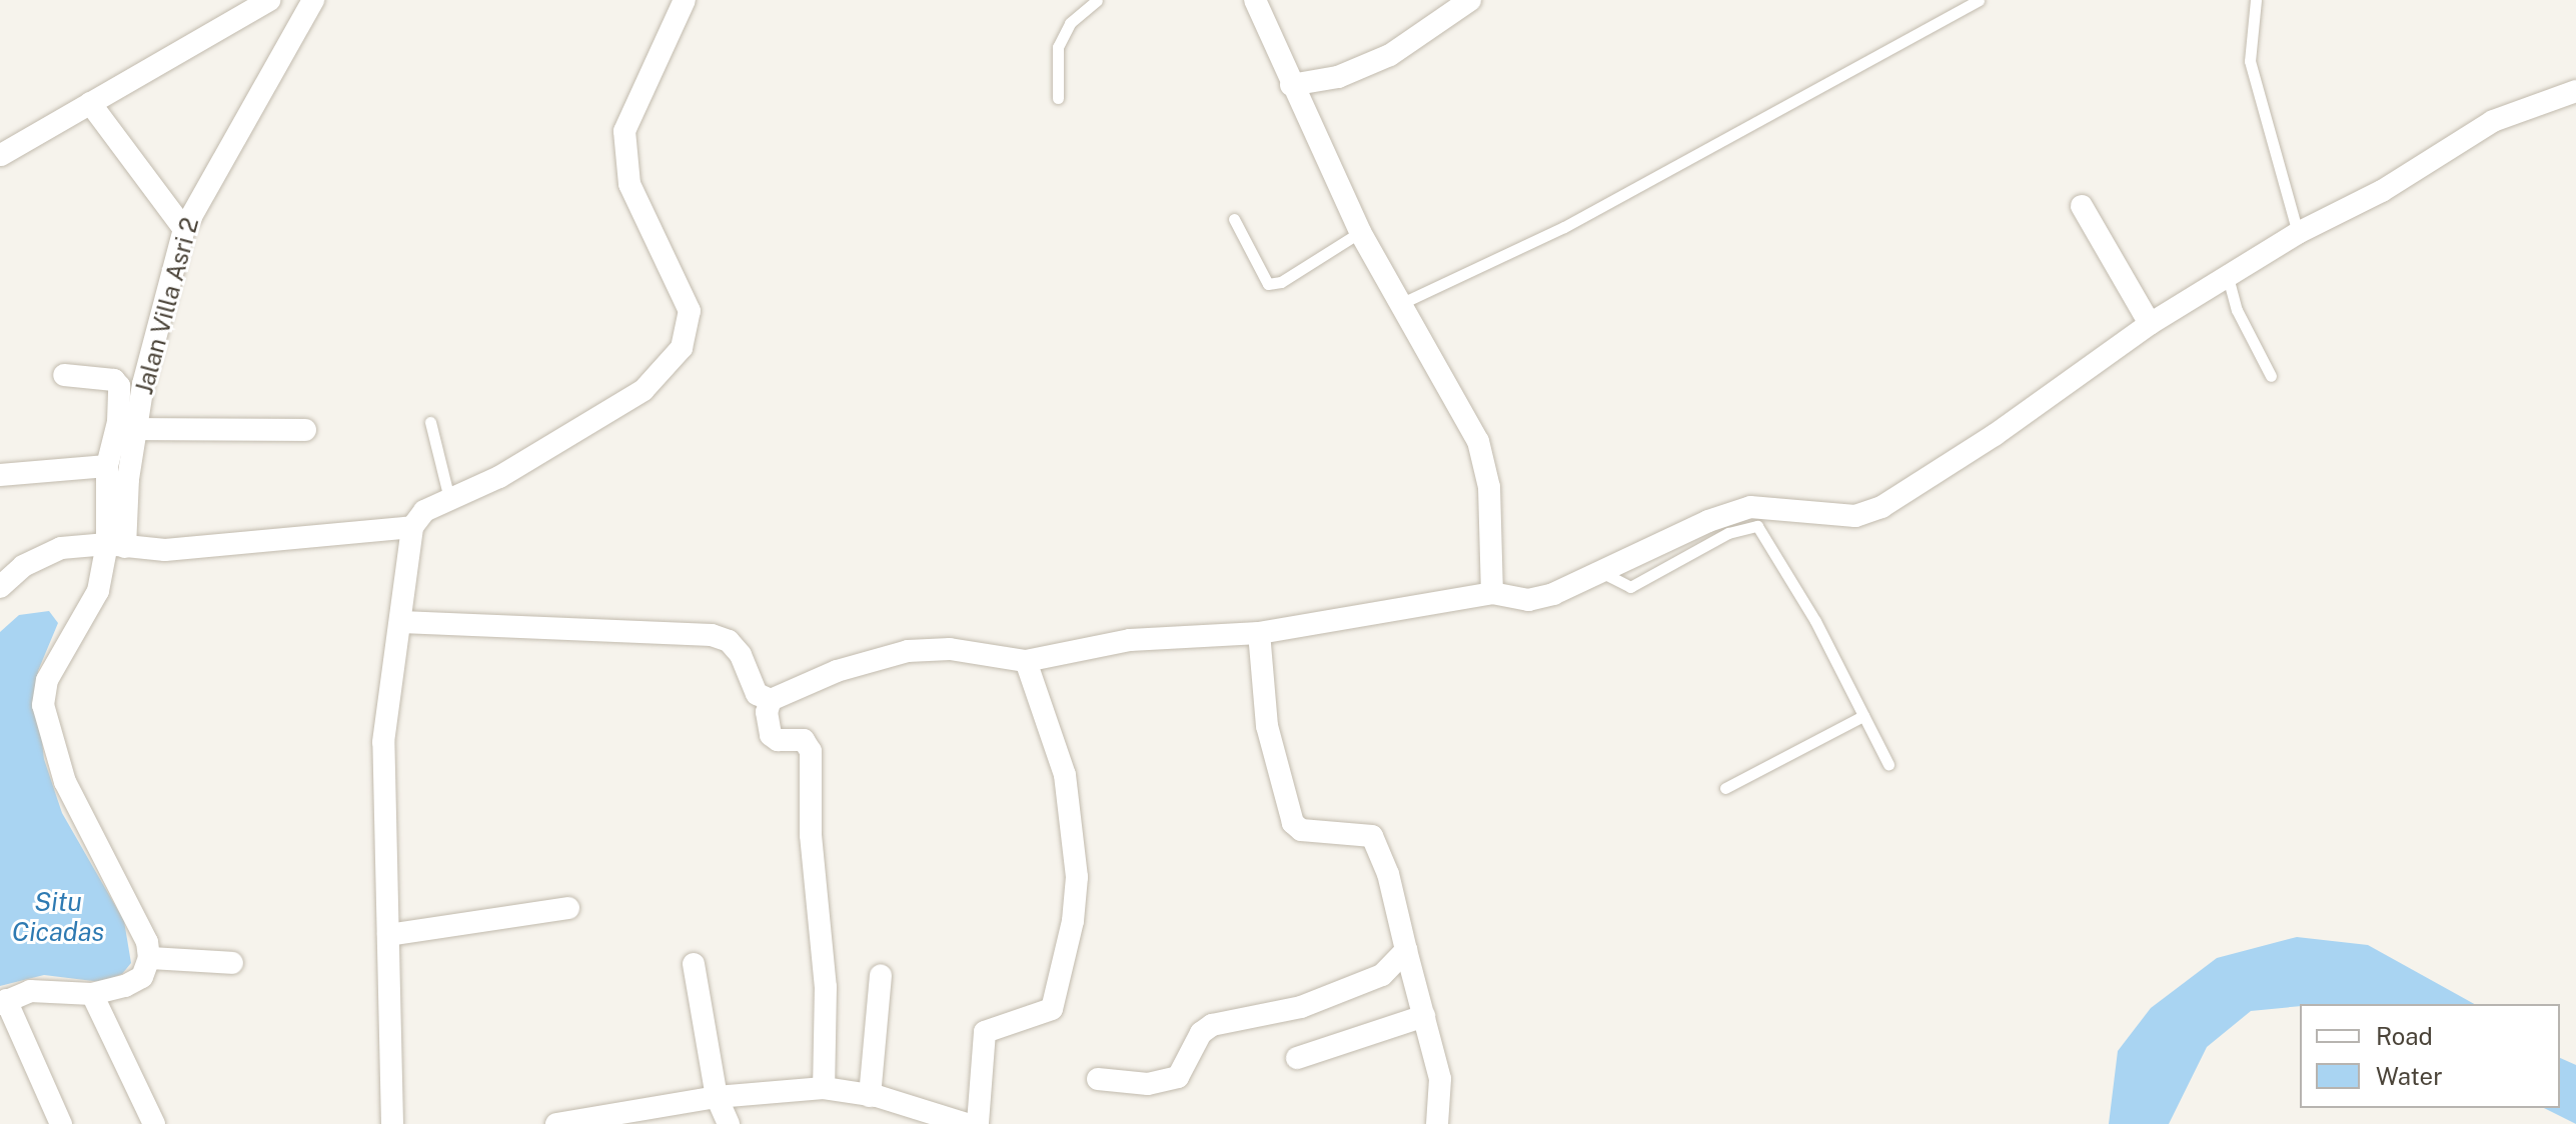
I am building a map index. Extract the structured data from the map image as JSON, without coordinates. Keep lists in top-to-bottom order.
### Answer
{
  "streets": {
    "street": ["Jalan Villa Asri 2"]
  },
  "water": ["Situ Cicadas"],
  "legend": ["Road", "Water"]
}
